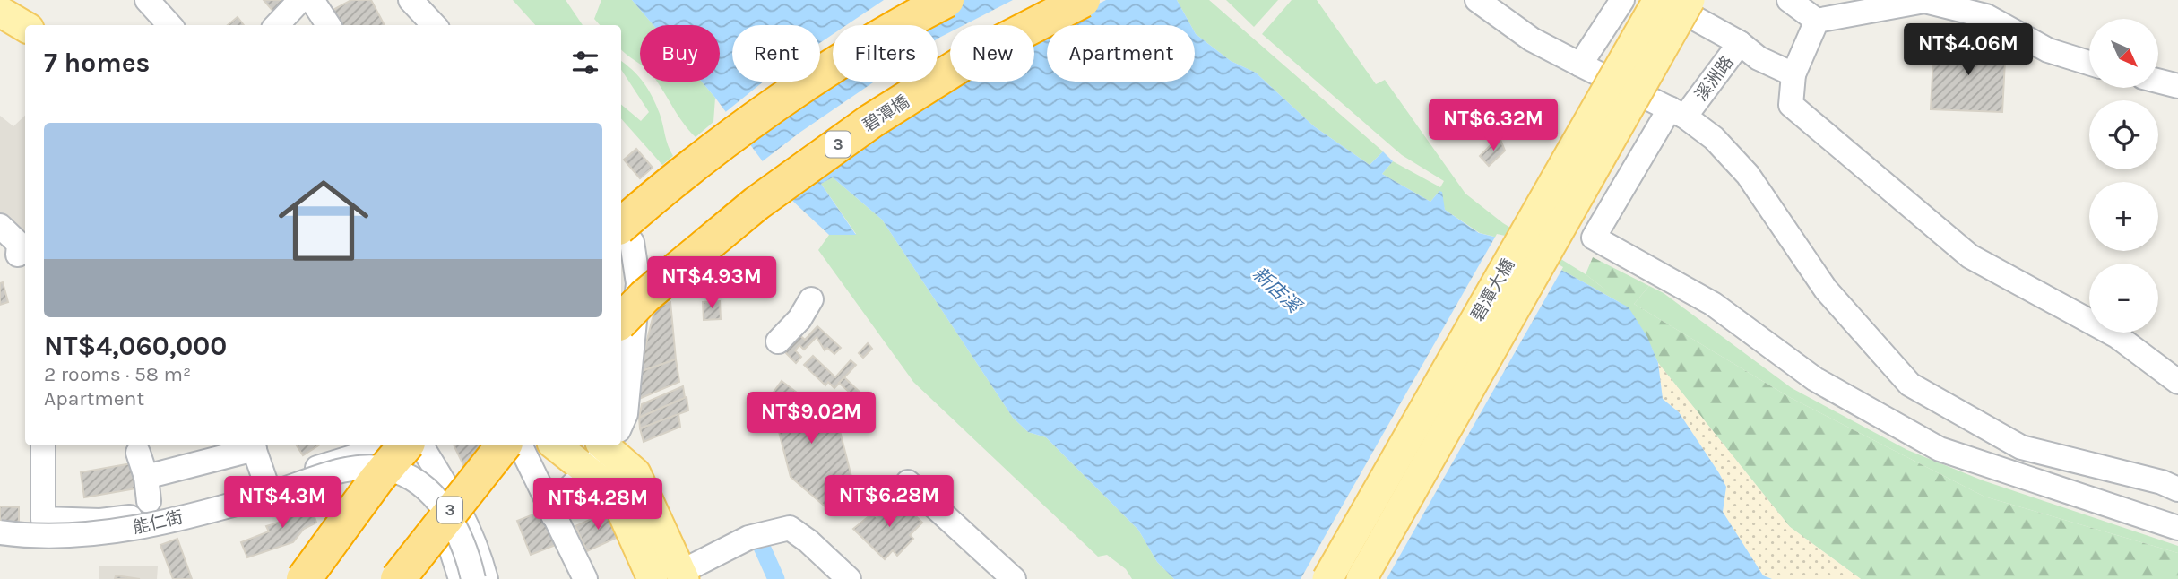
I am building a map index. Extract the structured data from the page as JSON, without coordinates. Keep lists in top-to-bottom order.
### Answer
{
  "streets": {
    "highway": ["碧潭橋", "3"],
    "main road": ["碧潭大橋"],
    "street": ["溪洲路", "能仁街"]
  },
  "water": ["新店溪"],
  "north": "bottom right",
  "page": {
    "map_buttons": ["+", "−"],
    "price": [
      "NT$4.06M",
      "NT$6.32M",
      "NT$4.93M",
      "NT$9.02M",
      "NT$6.28M",
      "NT$4.3M",
      "NT$4.28M"
    ],
    "chip": [
      "Buy",
      "Rent",
      "Filters",
      "New",
      "Apartment"
    ],
    "heading": "7 homes",
    "list": [
      {
        "name": "NT$4,060,000",
        "note": "2 rooms · 58 m² · Apartment"
      }
    ]
  }
}
